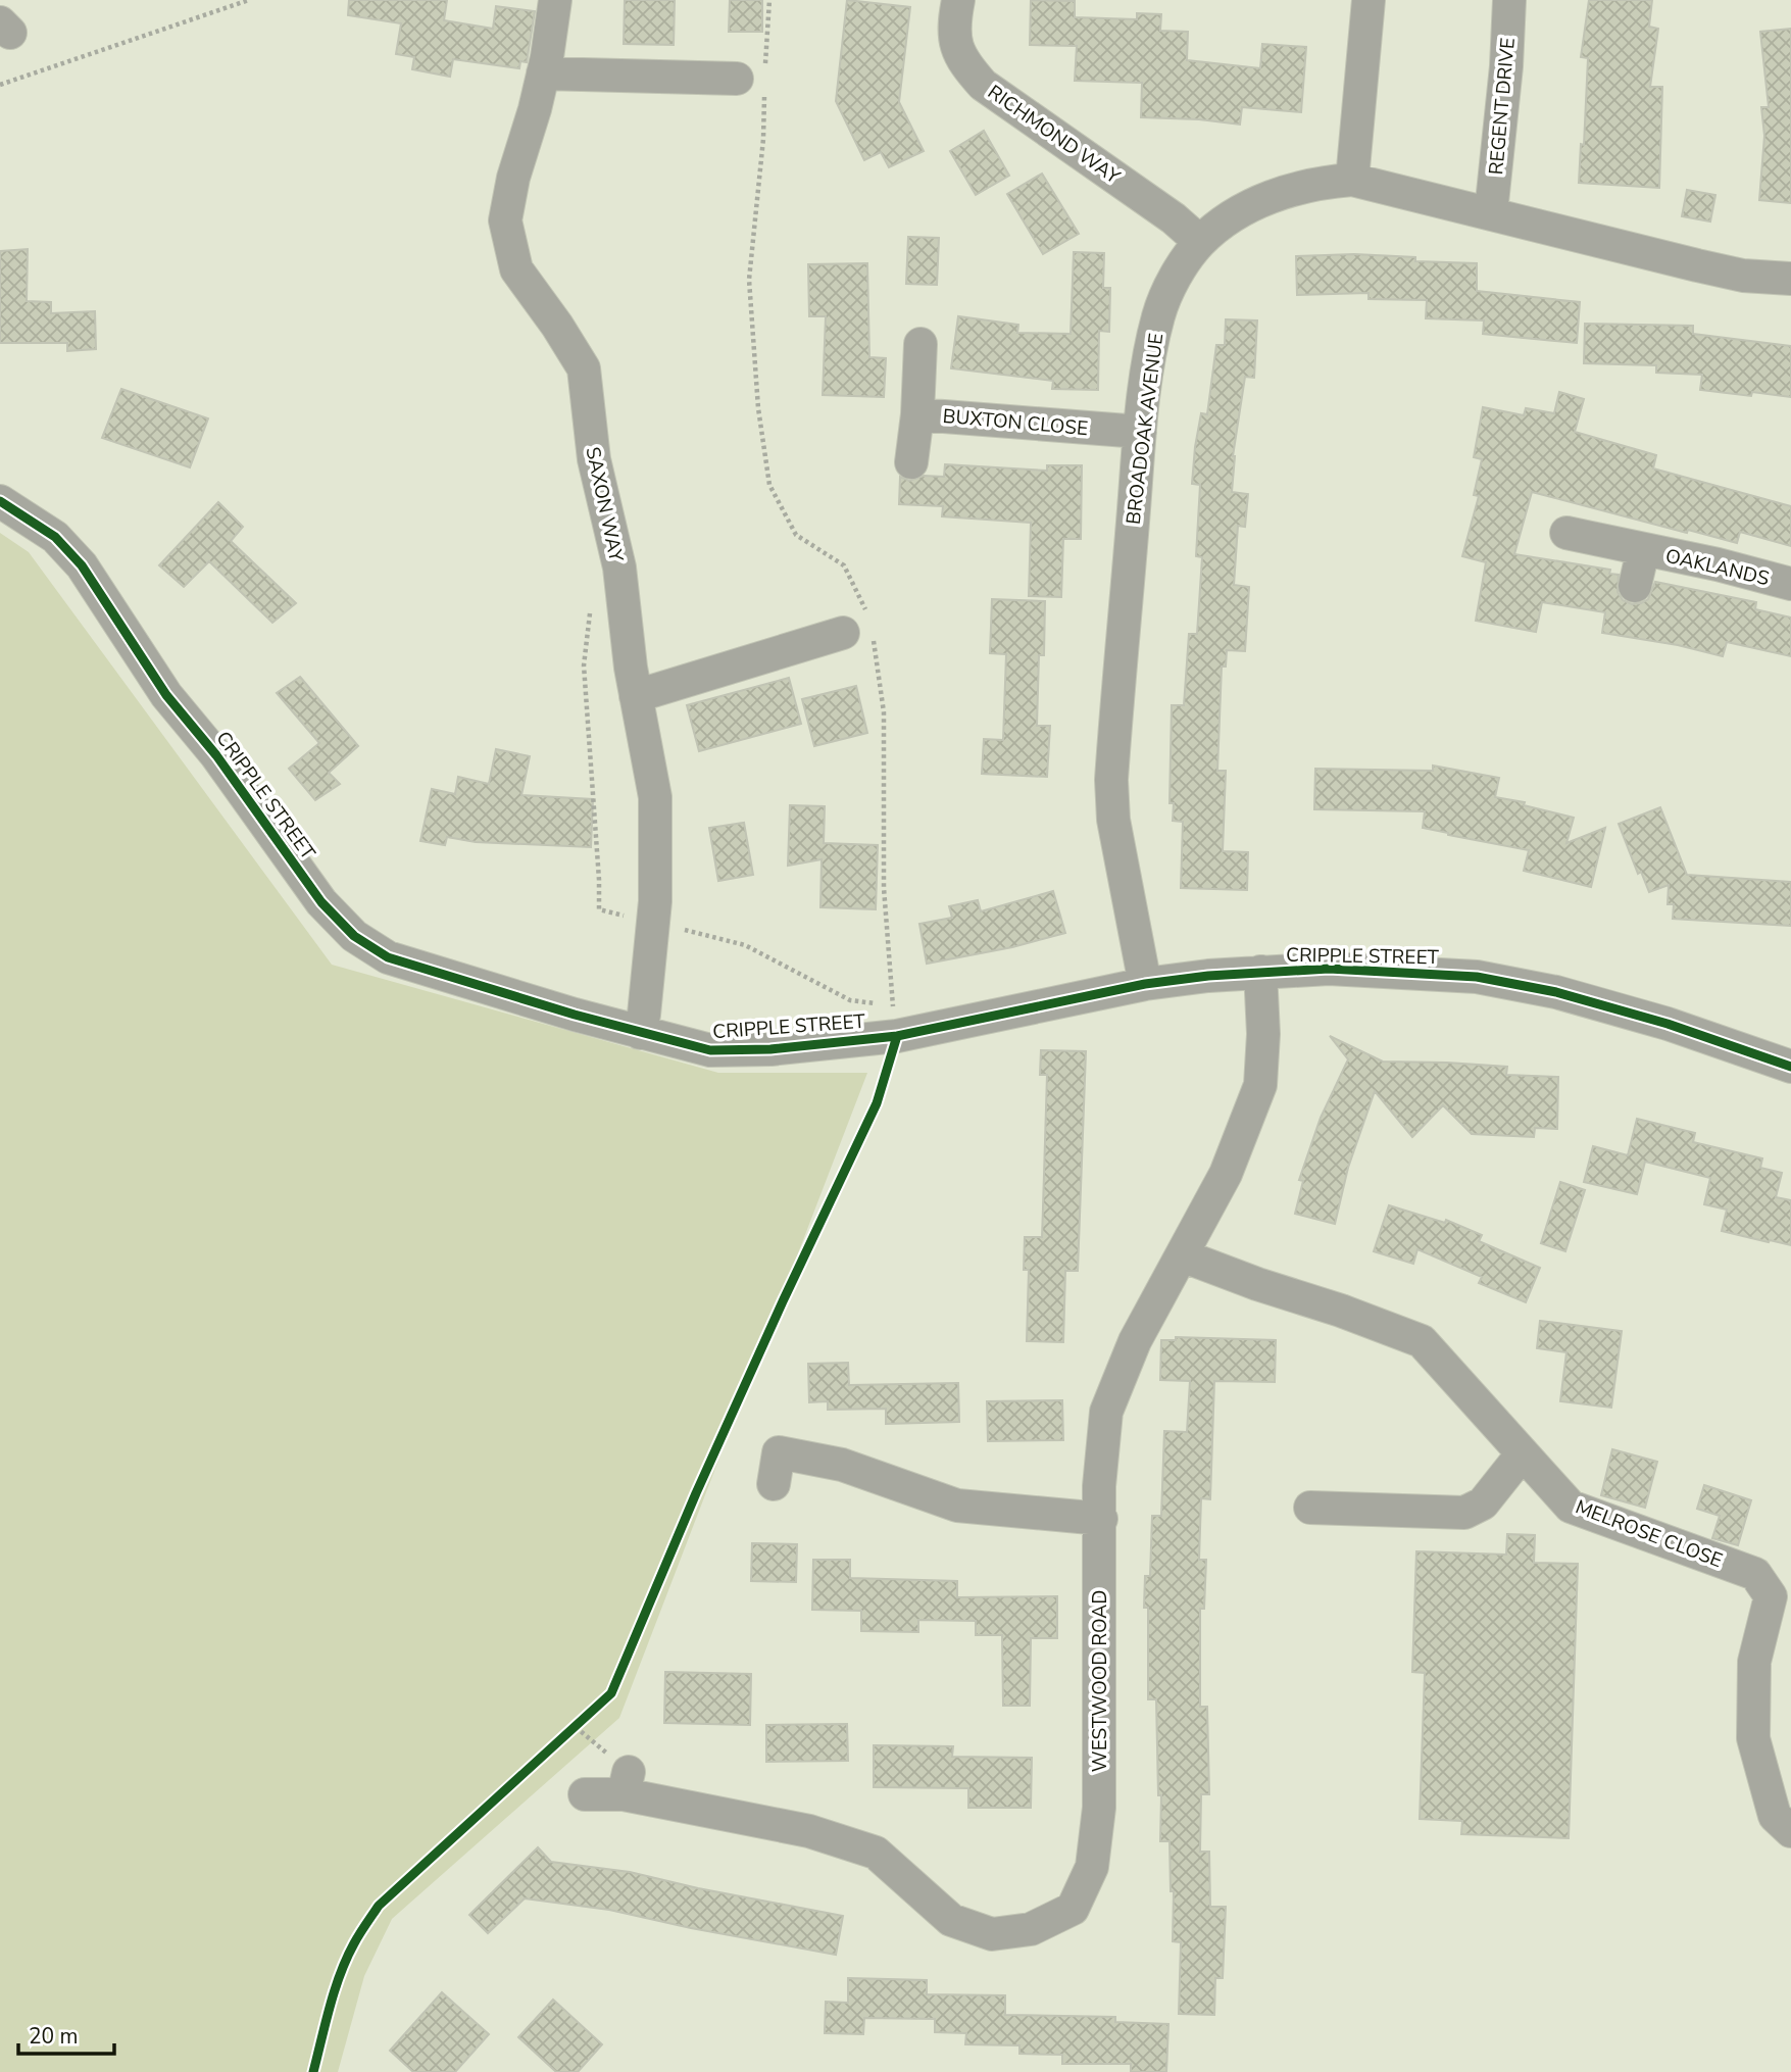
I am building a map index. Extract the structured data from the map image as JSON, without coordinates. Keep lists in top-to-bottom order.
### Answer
{
  "streets": {
    "street": [
      "REGENT DRIVE",
      "RICHMOND WAY",
      "BUXTON CLOSE",
      "BROADOAK AVENUE",
      "SAXON WAY",
      "OAKLANDS",
      "CRIPPLE STREET",
      "MELROSE CLOSE",
      "WESTWOOD ROAD"
    ]
  },
  "crossings": [
    ["REGENT DRIVE", "BROADOAK AVENUE"],
    ["RICHMOND WAY", "BROADOAK AVENUE"],
    ["BUXTON CLOSE", "BROADOAK AVENUE"],
    ["BROADOAK AVENUE", "CRIPPLE STREET"],
    ["SAXON WAY", "CRIPPLE STREET"],
    ["CRIPPLE STREET", "WESTWOOD ROAD"],
    ["MELROSE CLOSE", "WESTWOOD ROAD"]
  ],
  "scale_bar": "20 m"
}
